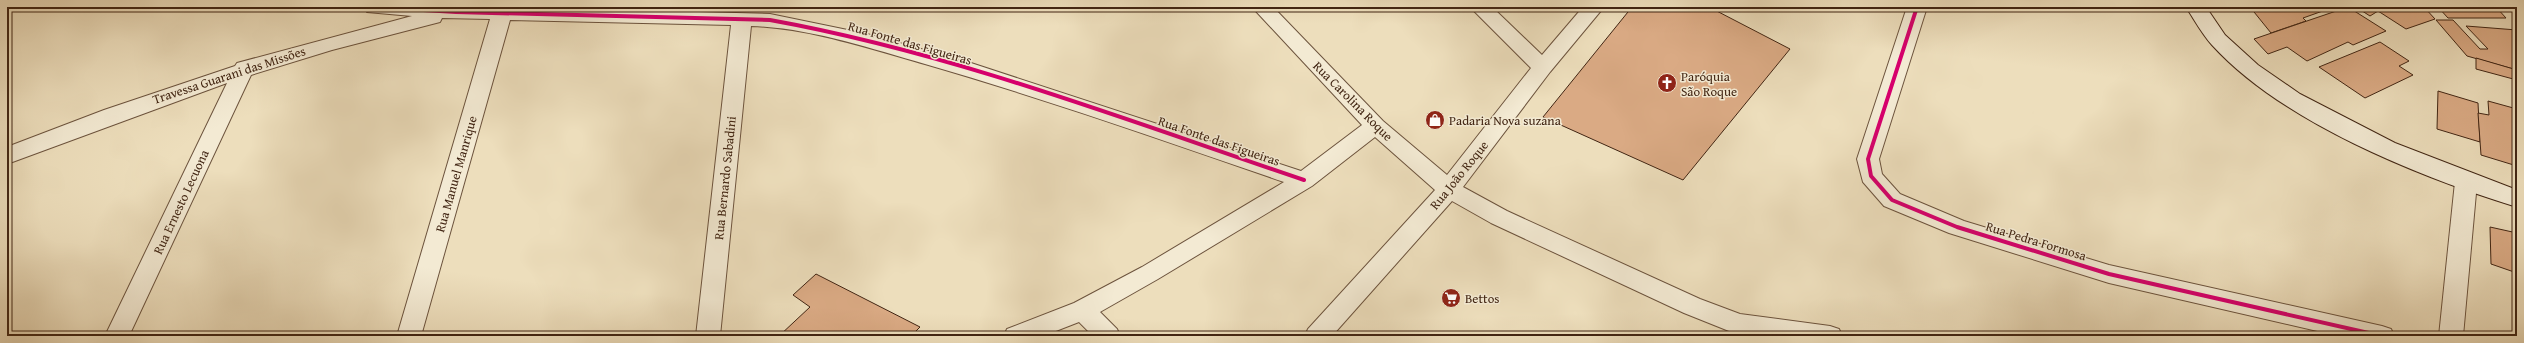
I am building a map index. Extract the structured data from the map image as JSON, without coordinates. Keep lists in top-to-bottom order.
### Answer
{
  "streets": {
    "street": [
      "Rua Fonte das Figueiras",
      "Travessa Guarani das Missões",
      "Rua Carolina Roque",
      "Rua Manuel Manrique",
      "Rua João Roque",
      "Rua Bernardo Sabadini",
      "Rua Ernesto Lecuona",
      "Rua Pedra Formosa"
    ]
  },
  "crossings": [
    ["Rua Fonte das Figueiras", "Travessa Guarani das Missões"],
    ["Rua Fonte das Figueiras", "Rua Manuel Manrique"],
    ["Rua Fonte das Figueiras", "Rua Bernardo Sabadini"],
    ["Travessa Guarani das Missões", "Rua Ernesto Lecuona"],
    ["Rua Carolina Roque", "Rua João Roque"]
  ],
  "places": {
    "church": ["Paróquia São Roque"],
    "shop": ["Padaria Nova suzana"],
    "supermarket": ["Bettos"]
  }
}
